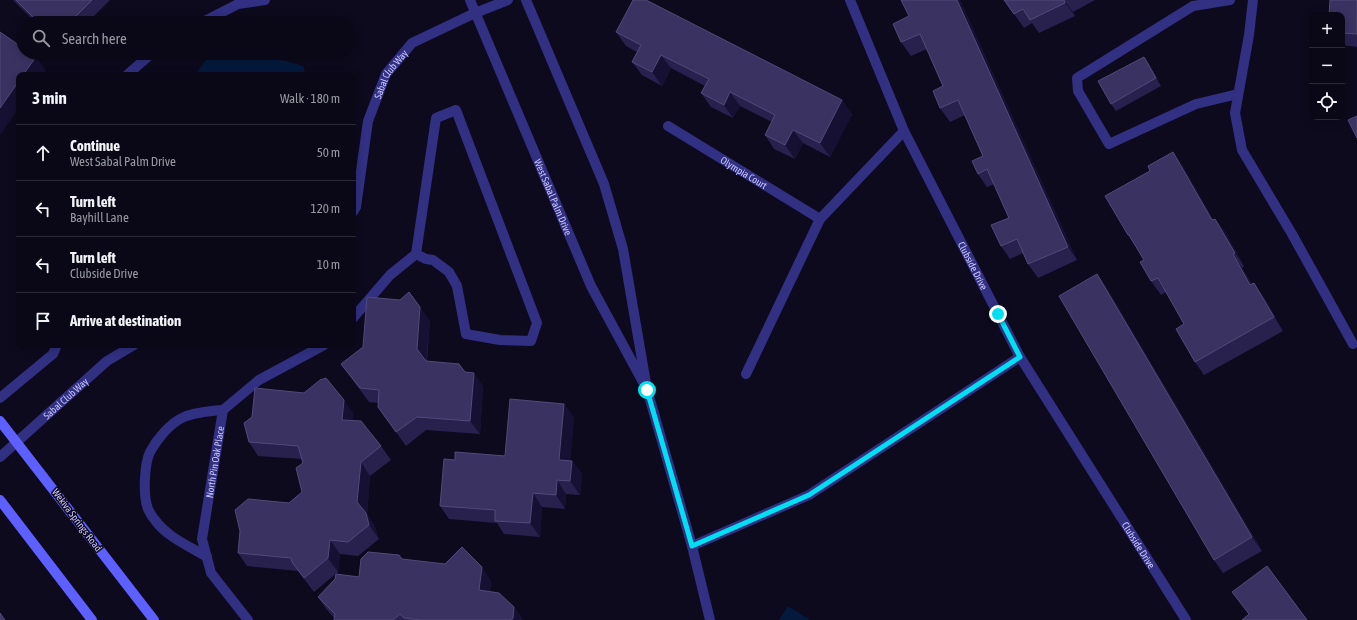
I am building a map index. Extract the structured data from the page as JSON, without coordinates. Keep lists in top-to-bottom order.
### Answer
{
  "streets": {
    "main road": ["Wekiva Springs Road"],
    "street": [
      "Sabal Club Way",
      "Olympia Court",
      "West Sabal Palm Drive",
      "Clubside Drive",
      "North Pin Oak Place"
    ]
  },
  "crossings": [
    ["Sabal Club Way", "West Sabal Palm Drive"],
    ["Sabal Club Way", "Wekiva Springs Road"]
  ],
  "page": {
    "map_buttons": ["+", "−"],
    "search": "Search here",
    "heading": ["3 min", "Walk · 180 m"],
    "list": [
      ["Continue", "West Sabal Palm Drive", "50 m"],
      ["Turn left", "Bayhill Lane", "120 m"],
      ["Turn left", "Clubside Drive", "10 m"],
      "Arrive at destination"
    ]
  }
}
